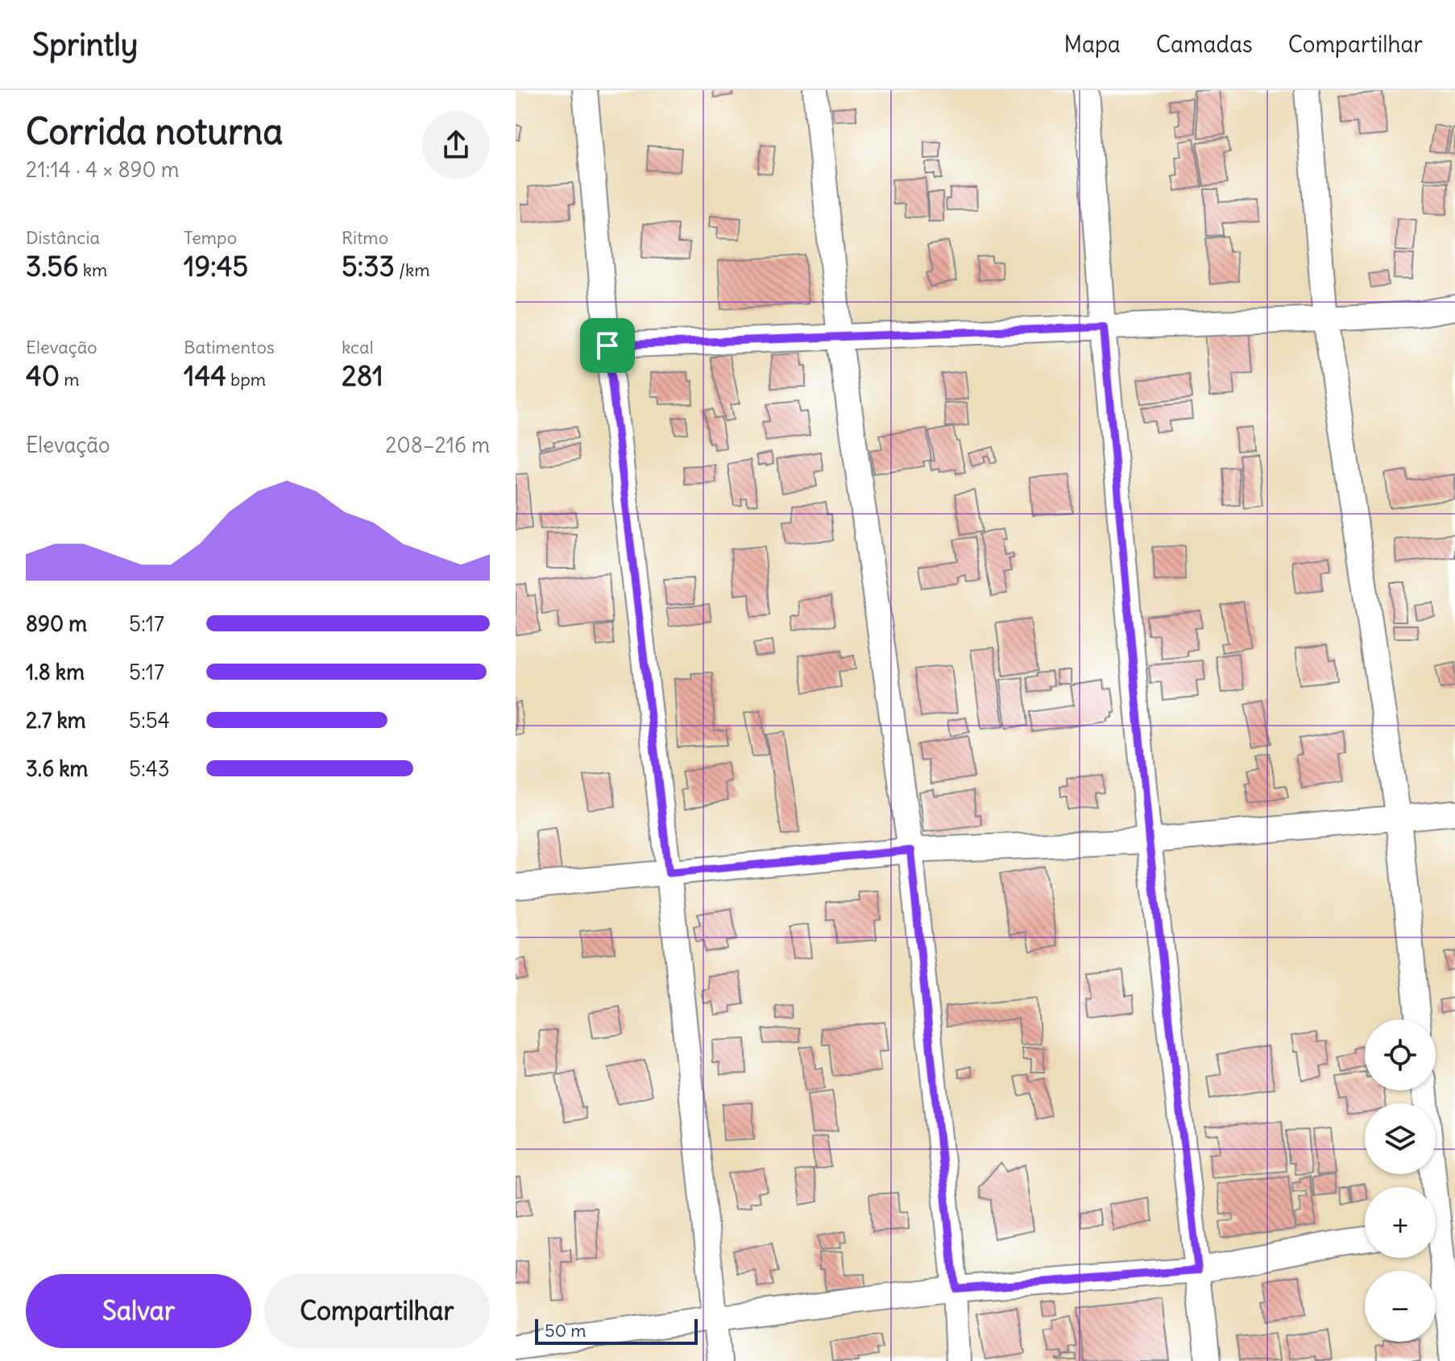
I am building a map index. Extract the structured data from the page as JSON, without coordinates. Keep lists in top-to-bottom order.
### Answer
{
  "scale_bar": "50 m",
  "page": {
    "header": "Sprintly",
    "nav": ["Mapa", "Camadas", "Compartilhar"],
    "heading": ["Corrida noturna", "21:14 · 4 × 890 m"],
    "stats": [
      ["Distância", "3.56 km"],
      ["Tempo", "19:45"],
      ["Ritmo", "5:33 /km"],
      ["Elevação", "40 m"],
      ["Batimentos", "144 bpm"],
      ["kcal", "281"]
    ],
    "chart": ["Elevação", "208–216 m"],
    "list": [
      {
        "name": "890 m",
        "note": "5:17"
      },
      {
        "name": "1.8 km",
        "note": "5:17"
      },
      {
        "name": "2.7 km",
        "note": "5:54"
      },
      {
        "name": "3.6 km",
        "note": "5:43"
      }
    ],
    "map_buttons": ["+", "−"],
    "buttons": ["Salvar", "Compartilhar"],
    "scale": "50 m"
  }
}
